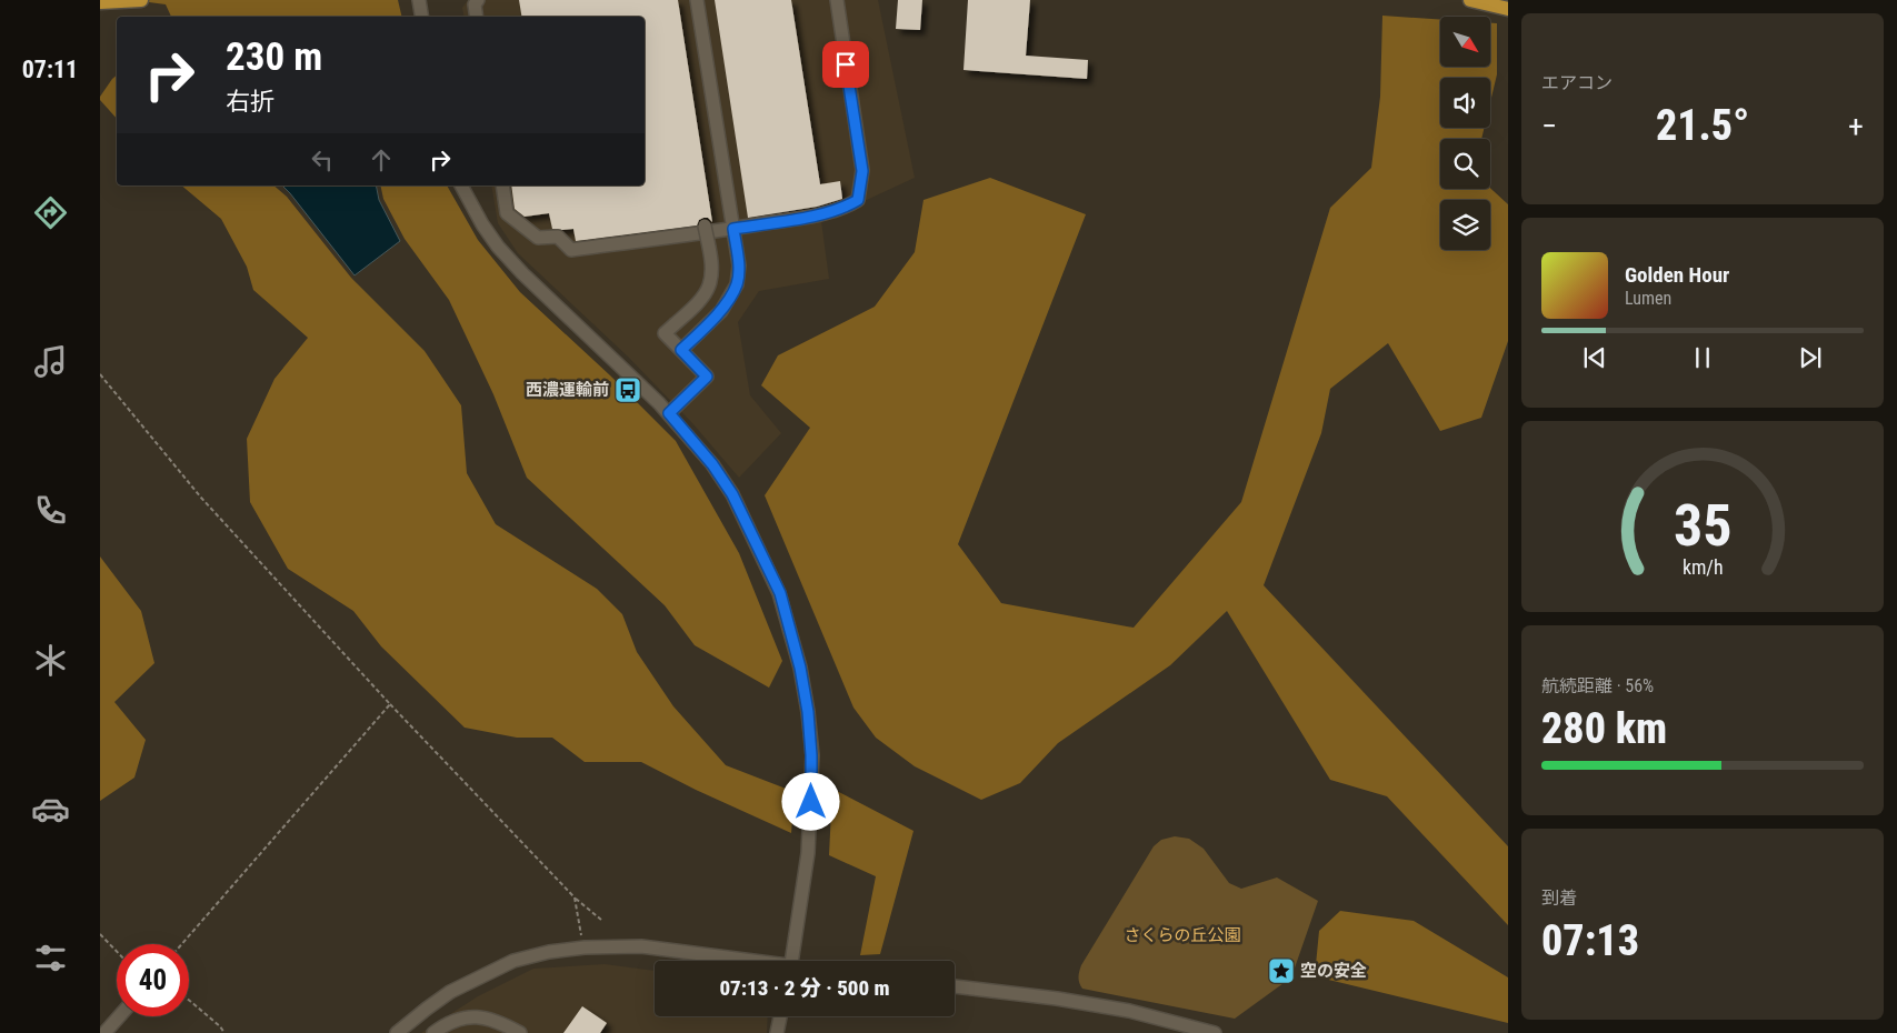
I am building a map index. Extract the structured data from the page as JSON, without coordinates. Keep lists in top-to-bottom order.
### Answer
{
  "parks": ["さくらの丘公園"],
  "places": {
    "bus stop": ["西濃運輸前"],
    "place": ["空の安全"]
  },
  "north": "bottom right",
  "page": {
    "tabs": "07:11",
    "tile": [
      "エアコン",
      ["航続距離 · 56%", "280 km"],
      ["到着", "07:13"]
    ],
    "turn": ["230 m", "右折"],
    "heat": ["−", "21.5°", "+"],
    "song": ["Golden Hour", "Lumen"],
    "limit": "40",
    "trip": "07:13 · 2 分 · 500 m",
    "gauge": ["35", "km/h"]
  }
}
